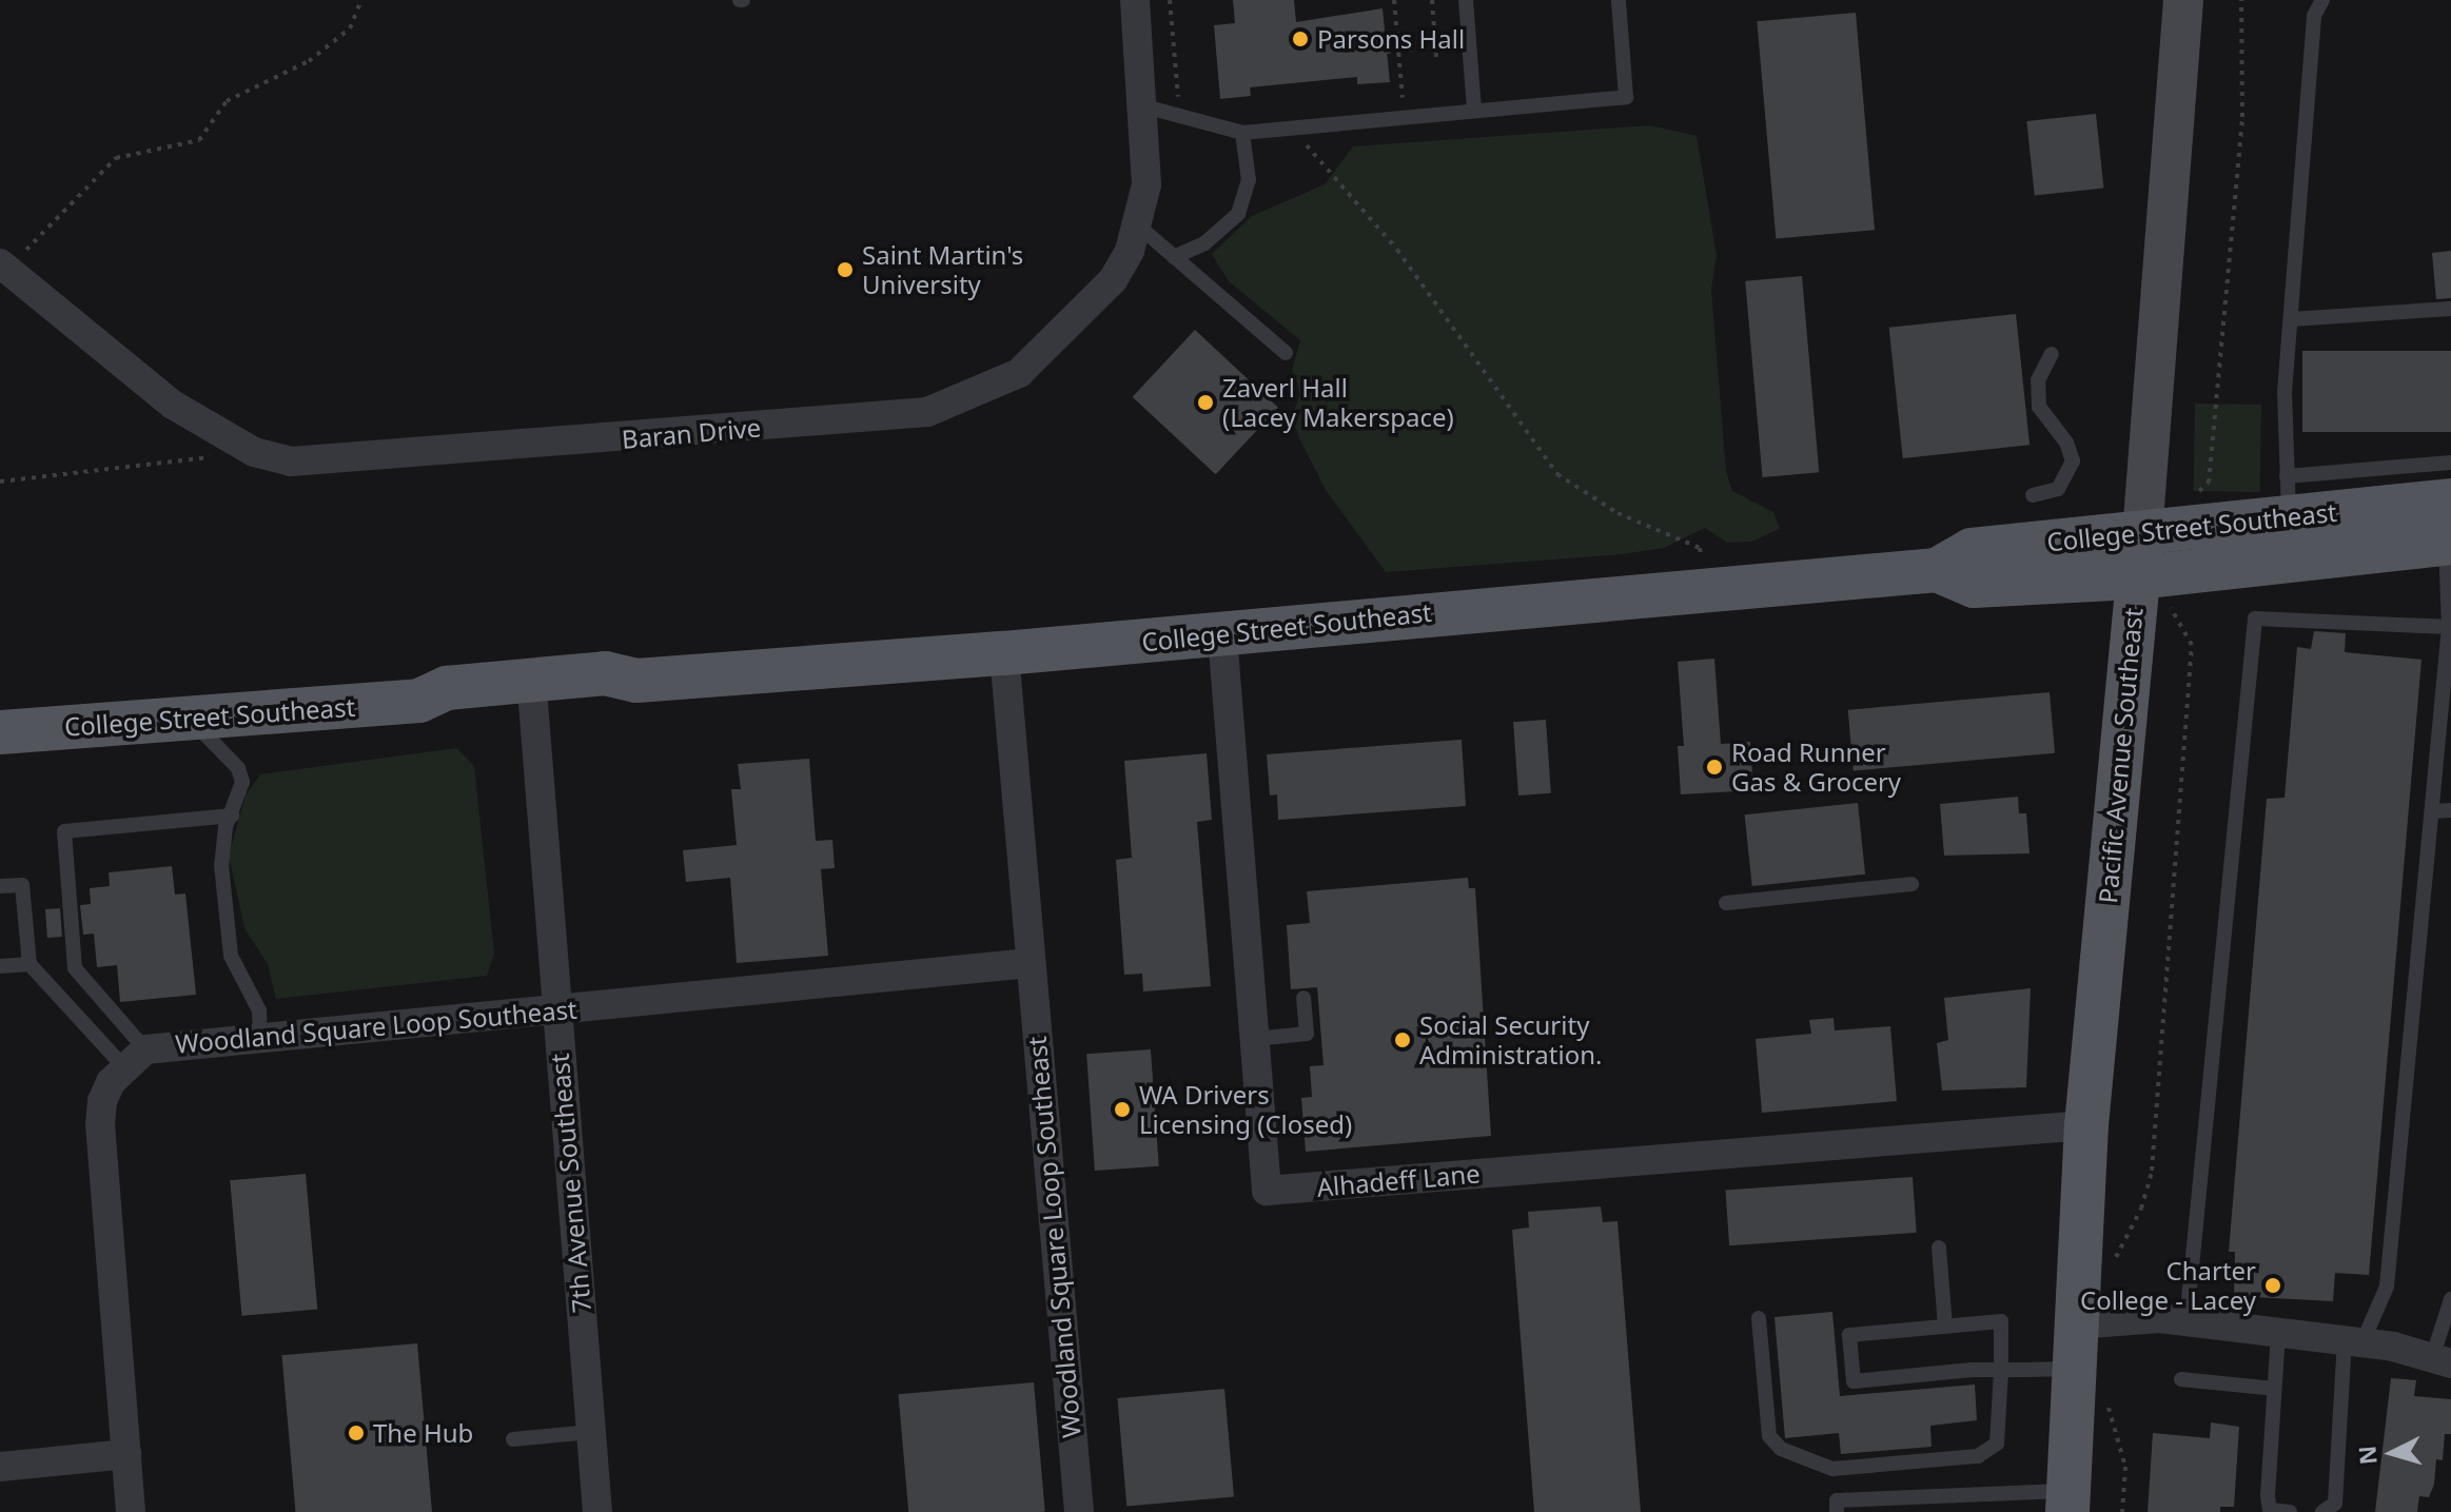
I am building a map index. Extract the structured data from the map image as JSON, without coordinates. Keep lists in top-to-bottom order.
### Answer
{
  "streets": {
    "main road": ["College Street Southeast", "Pacific Avenue Southeast"],
    "street": [
      "Baran Drive",
      "Woodland Square Loop Southeast",
      "Alhadeff Lane",
      "7th Avenue Southeast"
    ]
  },
  "crossings": [
    ["College Street Southeast", "Pacific Avenue Southeast"],
    ["College Street Southeast", "Woodland Square Loop Southeast"],
    ["College Street Southeast", "Alhadeff Lane"],
    ["College Street Southeast", "7th Avenue Southeast"],
    ["Pacific Avenue Southeast", "Alhadeff Lane"],
    ["Woodland Square Loop Southeast", "7th Avenue Southeast"]
  ],
  "places": [
    "Parsons Hall",
    "Saint Martin's University",
    "Zaverl Hall (Lacey Makerspace)",
    "Road Runner Gas & Grocery",
    "Social Security Administration.",
    "WA Drivers Licensing (Closed)",
    "Charter College - Lacey",
    "The Hub"
  ],
  "north": "left"
}
